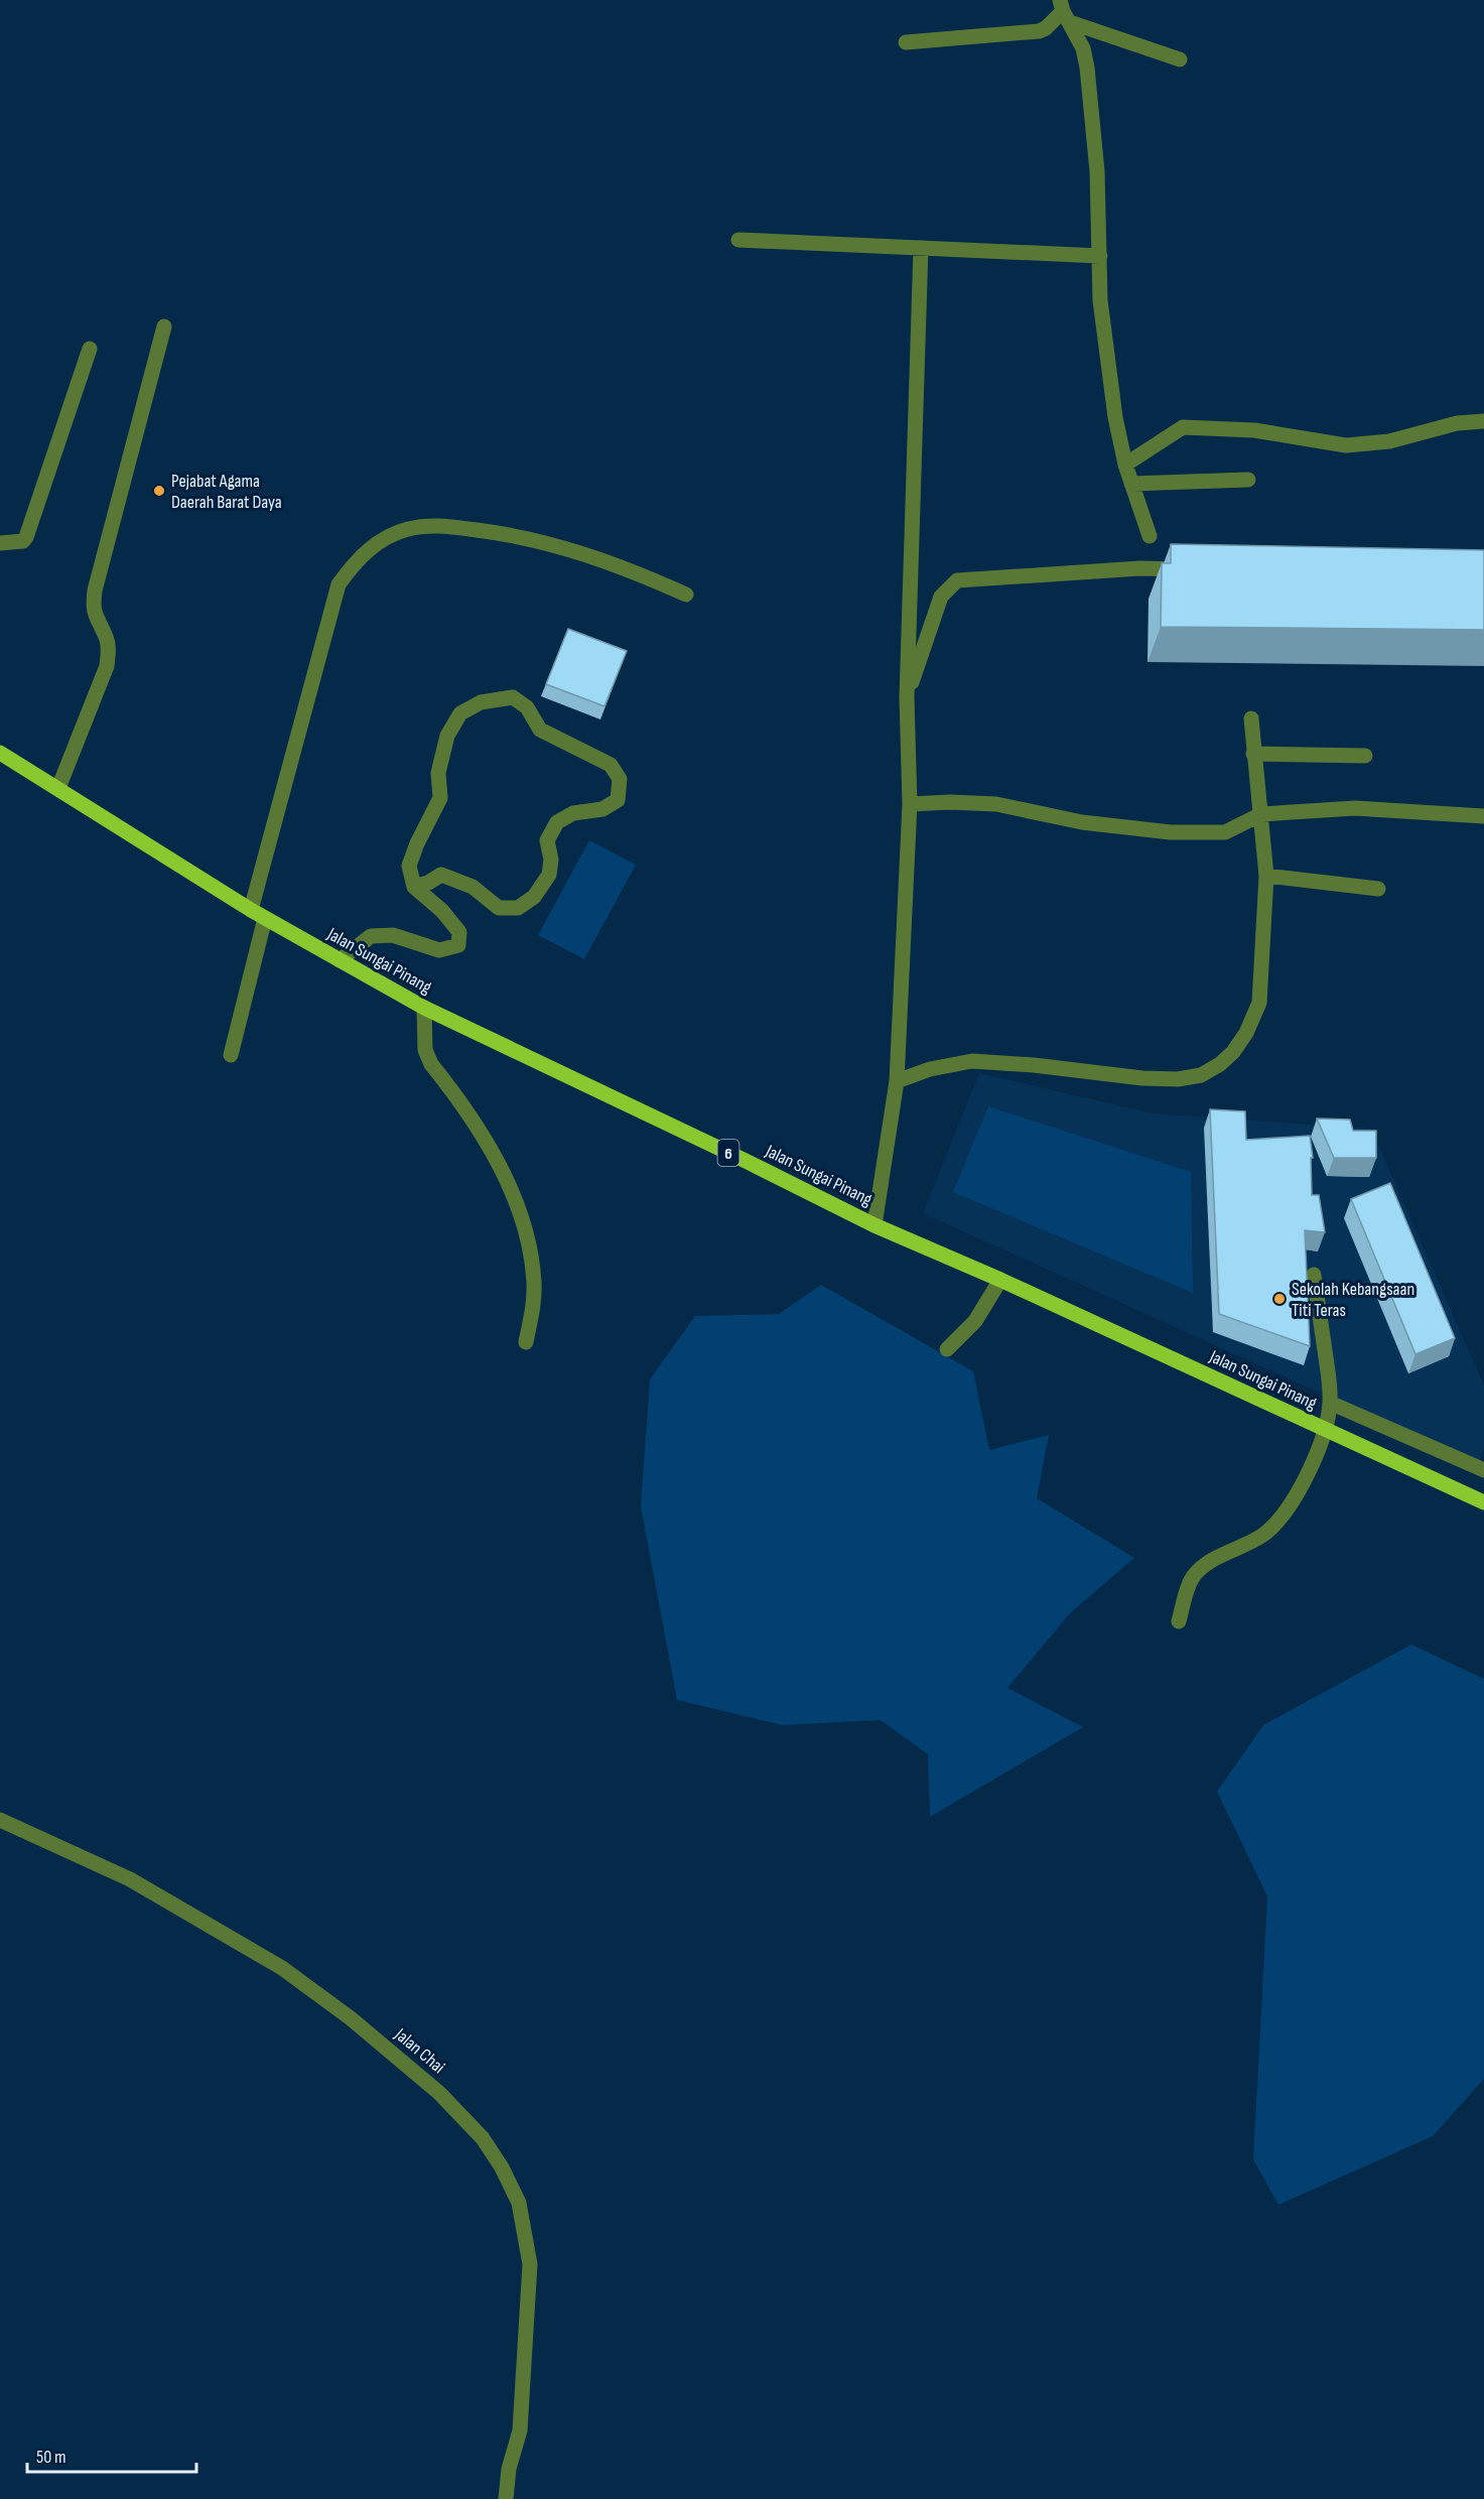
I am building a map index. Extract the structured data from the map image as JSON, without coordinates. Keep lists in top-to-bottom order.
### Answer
{
  "streets": {
    "main road": ["Jalan Sungai Pinang", "6"],
    "street": ["Jalan Chai"]
  },
  "places": ["Pejabat Agama Daerah Barat Daya", "Sekolah Kebangsaan Titi Teras"],
  "scale_bar": "50 m"
}
